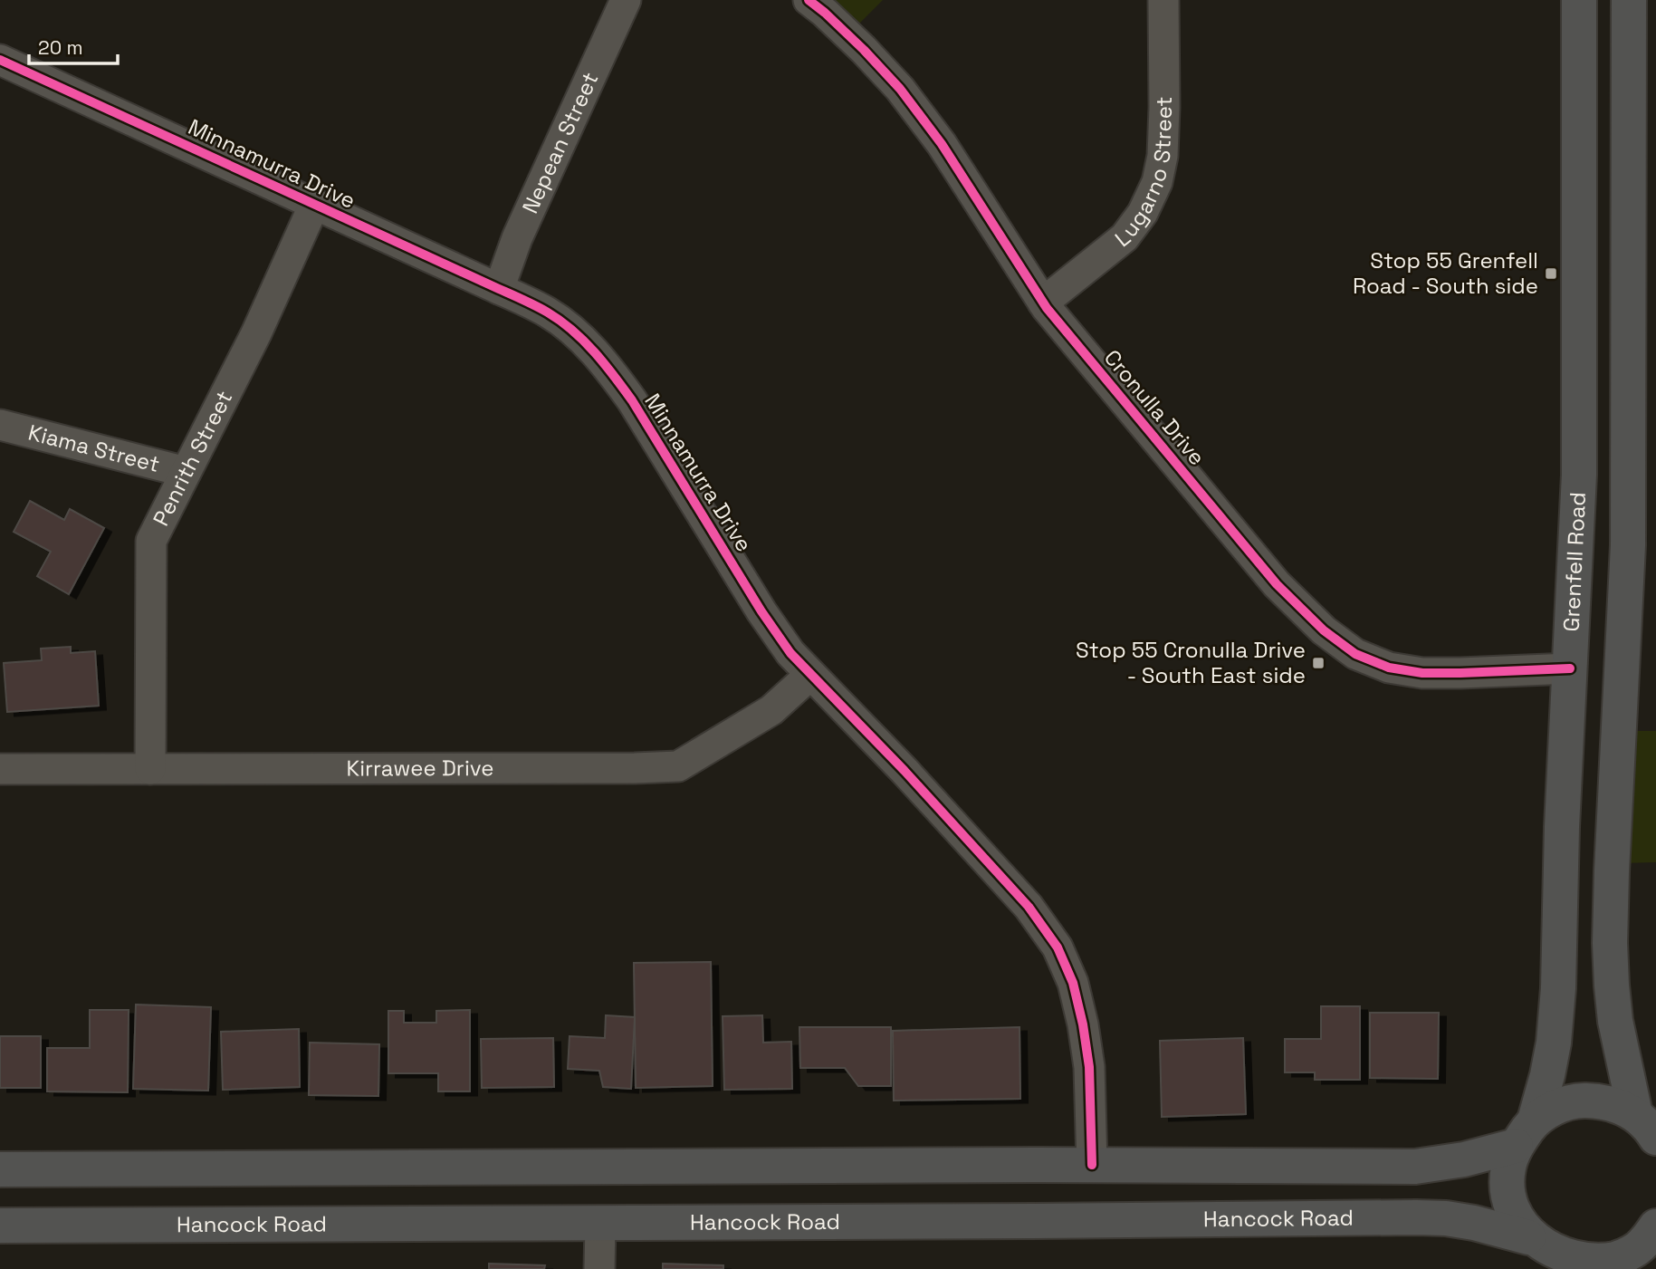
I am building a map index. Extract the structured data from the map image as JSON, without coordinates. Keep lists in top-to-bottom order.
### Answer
{
  "streets": {
    "main road": ["Grenfell Road", "Hancock Road"],
    "street": [
      "Nepean Street",
      "Minnamurra Drive",
      "Lugarno Street",
      "Cronulla Drive",
      "Kiama Street",
      "Penrith Street",
      "Kirrawee Drive"
    ]
  },
  "crossings": [
    ["Nepean Street", "Minnamurra Drive"],
    ["Minnamurra Drive", "Penrith Street"],
    ["Minnamurra Drive", "Kirrawee Drive"],
    ["Lugarno Street", "Cronulla Drive"],
    ["Cronulla Drive", "Grenfell Road"],
    ["Kiama Street", "Penrith Street"],
    ["Penrith Street", "Kirrawee Drive"],
    ["Grenfell Road", "Hancock Road"]
  ],
  "places": {
    "transit": ["Stop 55 Grenfell Road - South side", "Stop 55 Cronulla Drive - South East side"]
  },
  "scale_bar": "20 m"
}
